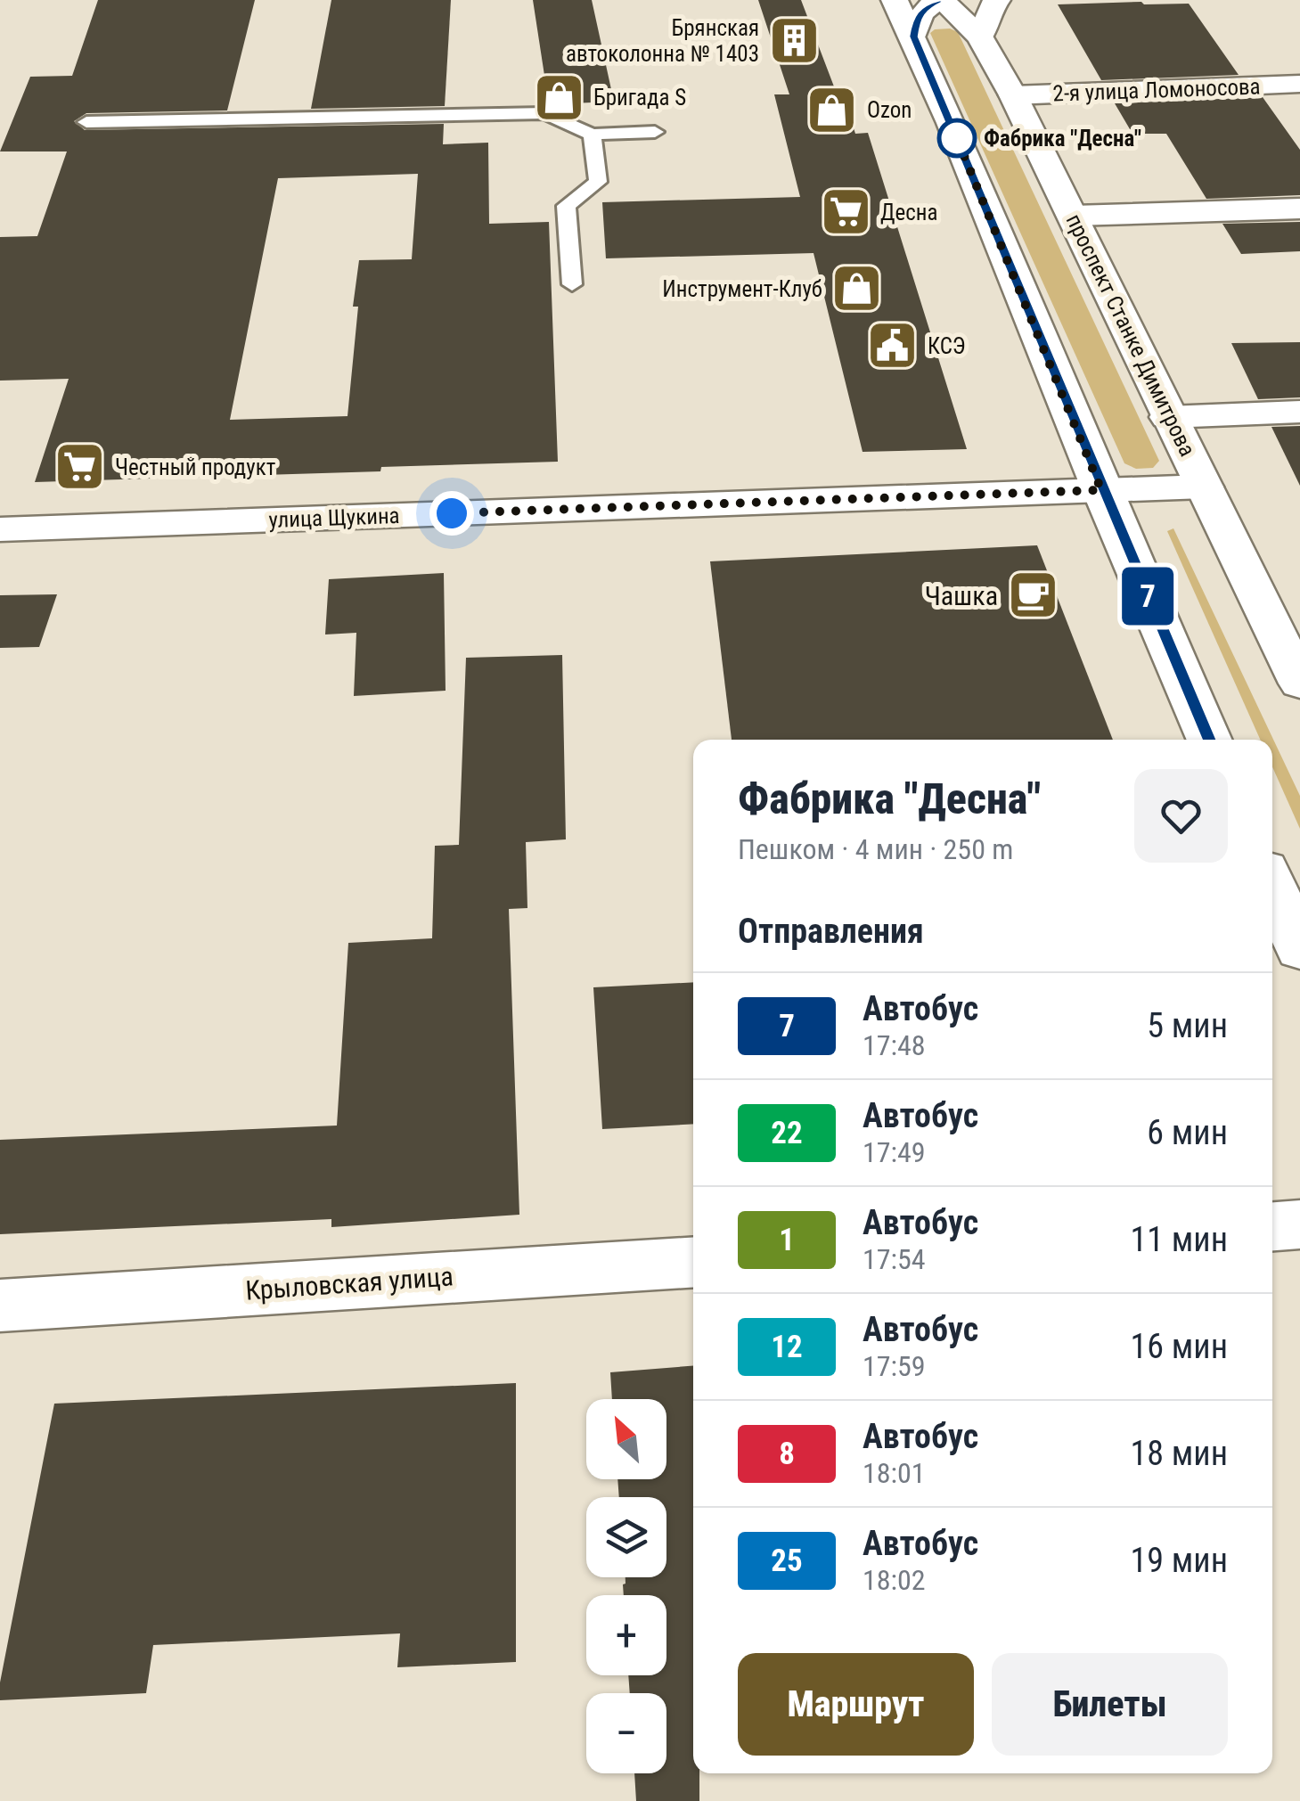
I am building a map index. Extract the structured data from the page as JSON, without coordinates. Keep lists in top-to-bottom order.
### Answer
{
  "streets": {
    "main road": [
      "2-я улица Ломоносова",
      "проспект Станке Димитрова",
      "улица Щукина",
      "Крыловская улица"
    ]
  },
  "crossings": [
    ["2-я улица Ломоносова", "проспект Станке Димитрова"],
    ["проспект Станке Димитрова", "улица Щукина"]
  ],
  "places": {
    "building": ["Брянская автоколонна № 1403"],
    "shop": ["Бригада S", "Ozon", "Инструмент-Клуб"],
    "other": ["Фабрика \"Десна\""],
    "supermarket": ["Десна", "Честный продукт"],
    "public building": ["КСЭ"],
    "cafe": ["Чашка"]
  },
  "lines": ["bus line 7"],
  "north": "top left",
  "page": {
    "on_map": "7",
    "heading": [
      ["Фабрика \"Десна\"", "Пешком · 4 мин · 250 m"],
      "Отправления"
    ],
    "list": [
      {
        "mark": "7",
        "name": "Автобус",
        "note": "17:48",
        "value": "5 мин"
      },
      {
        "mark": "22",
        "name": "Автобус",
        "note": "17:49",
        "value": "6 мин"
      },
      {
        "mark": "1",
        "name": "Автобус",
        "note": "17:54",
        "value": "11 мин"
      },
      {
        "mark": "12",
        "name": "Автобус",
        "note": "17:59",
        "value": "16 мин"
      },
      {
        "mark": "8",
        "name": "Автобус",
        "note": "18:01",
        "value": "18 мин"
      },
      {
        "mark": "25",
        "name": "Автобус",
        "note": "18:02",
        "value": "19 мин"
      }
    ],
    "map_buttons": ["+", "−"],
    "buttons": ["Маршрут", "Билеты"]
  }
}
